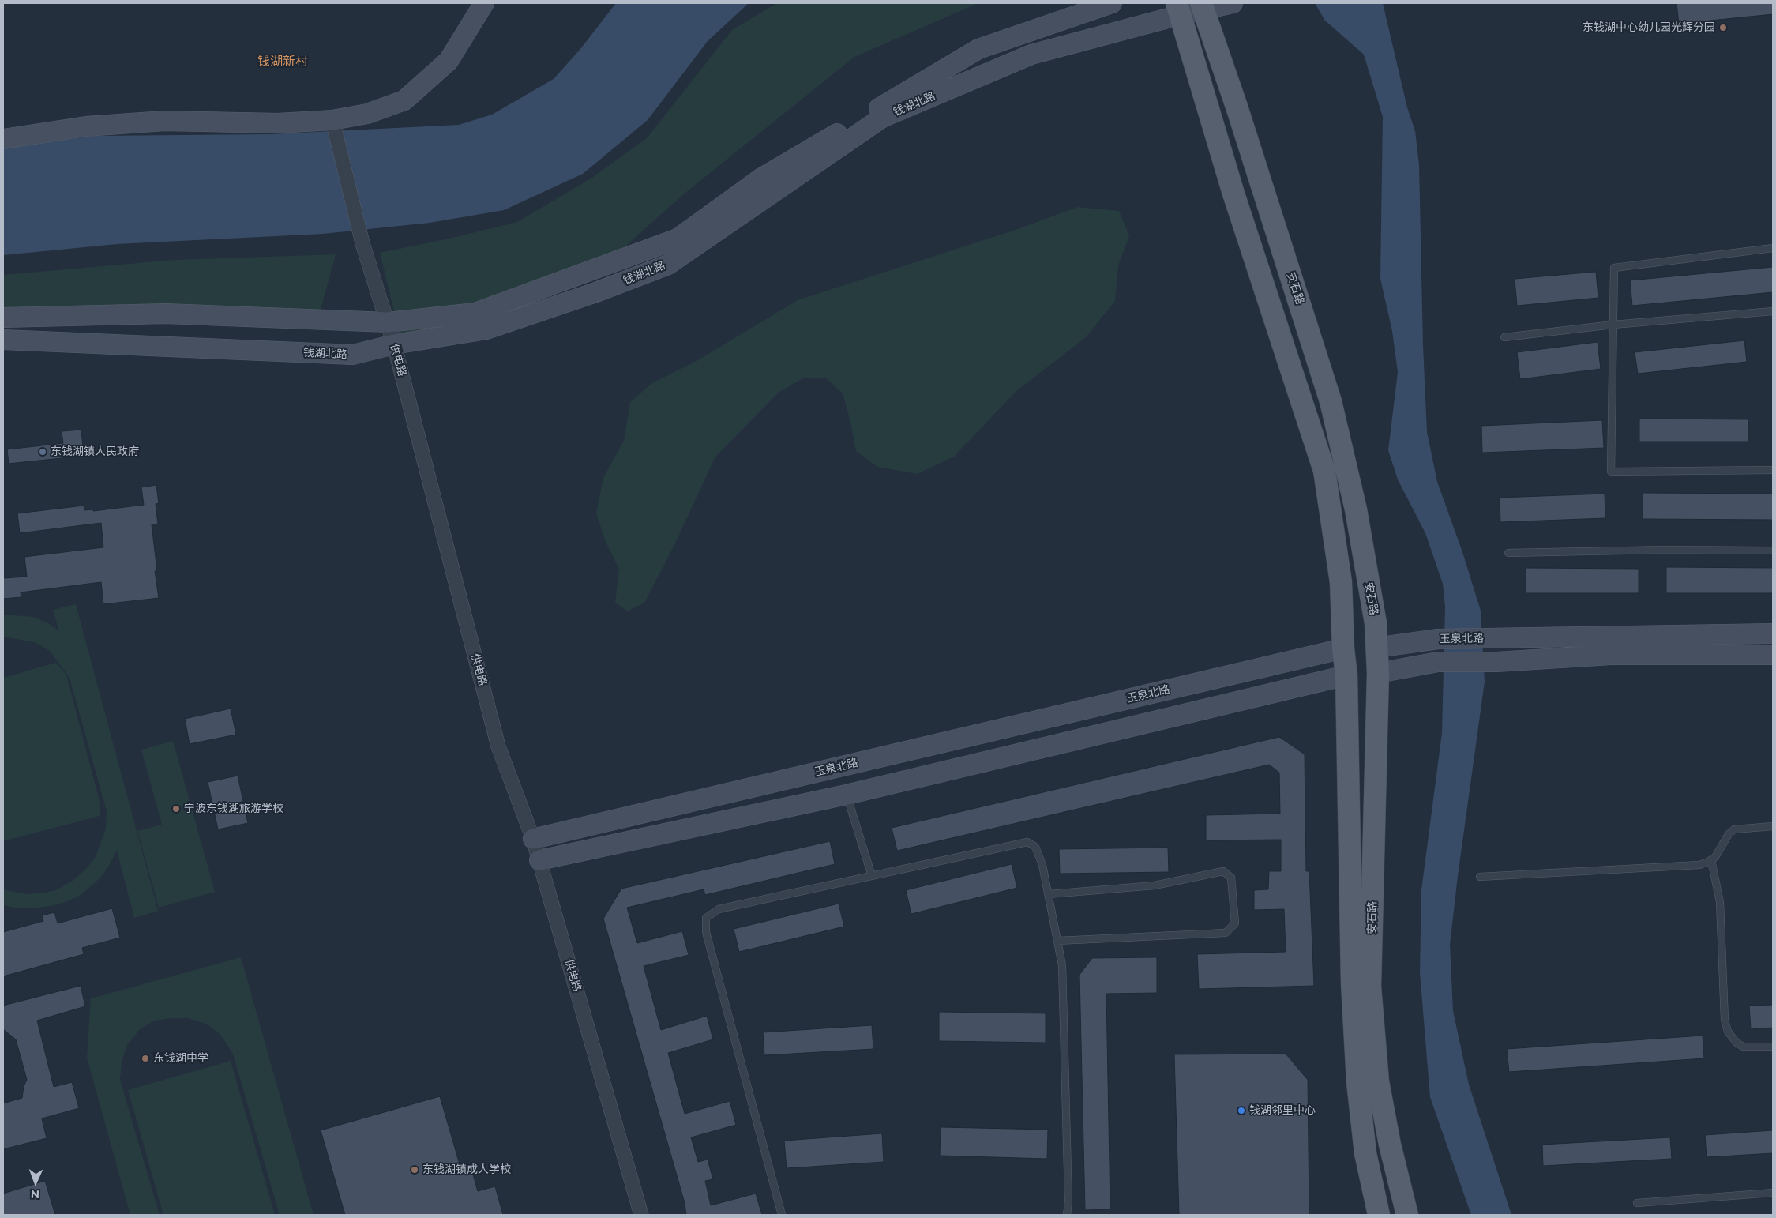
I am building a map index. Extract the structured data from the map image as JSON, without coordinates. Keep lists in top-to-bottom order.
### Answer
{
  "streets": {
    "main road": ["安石路", "玉泉北路"],
    "street": ["钱湖北路", "供电路"]
  },
  "crossings": [
    ["钱湖北路", "安石路"],
    ["钱湖北路", "供电路"],
    ["安石路", "玉泉北路"],
    ["供电路", "玉泉北路"]
  ],
  "districts": ["钱湖新村"],
  "places": [
    "东钱湖中心幼儿园光辉分园",
    "东钱湖镇人民政府",
    "宁波东钱湖旅游学校",
    "东钱湖中学",
    "钱湖邻里中心",
    "东钱湖镇成人学校"
  ],
  "north": "bottom"
}
